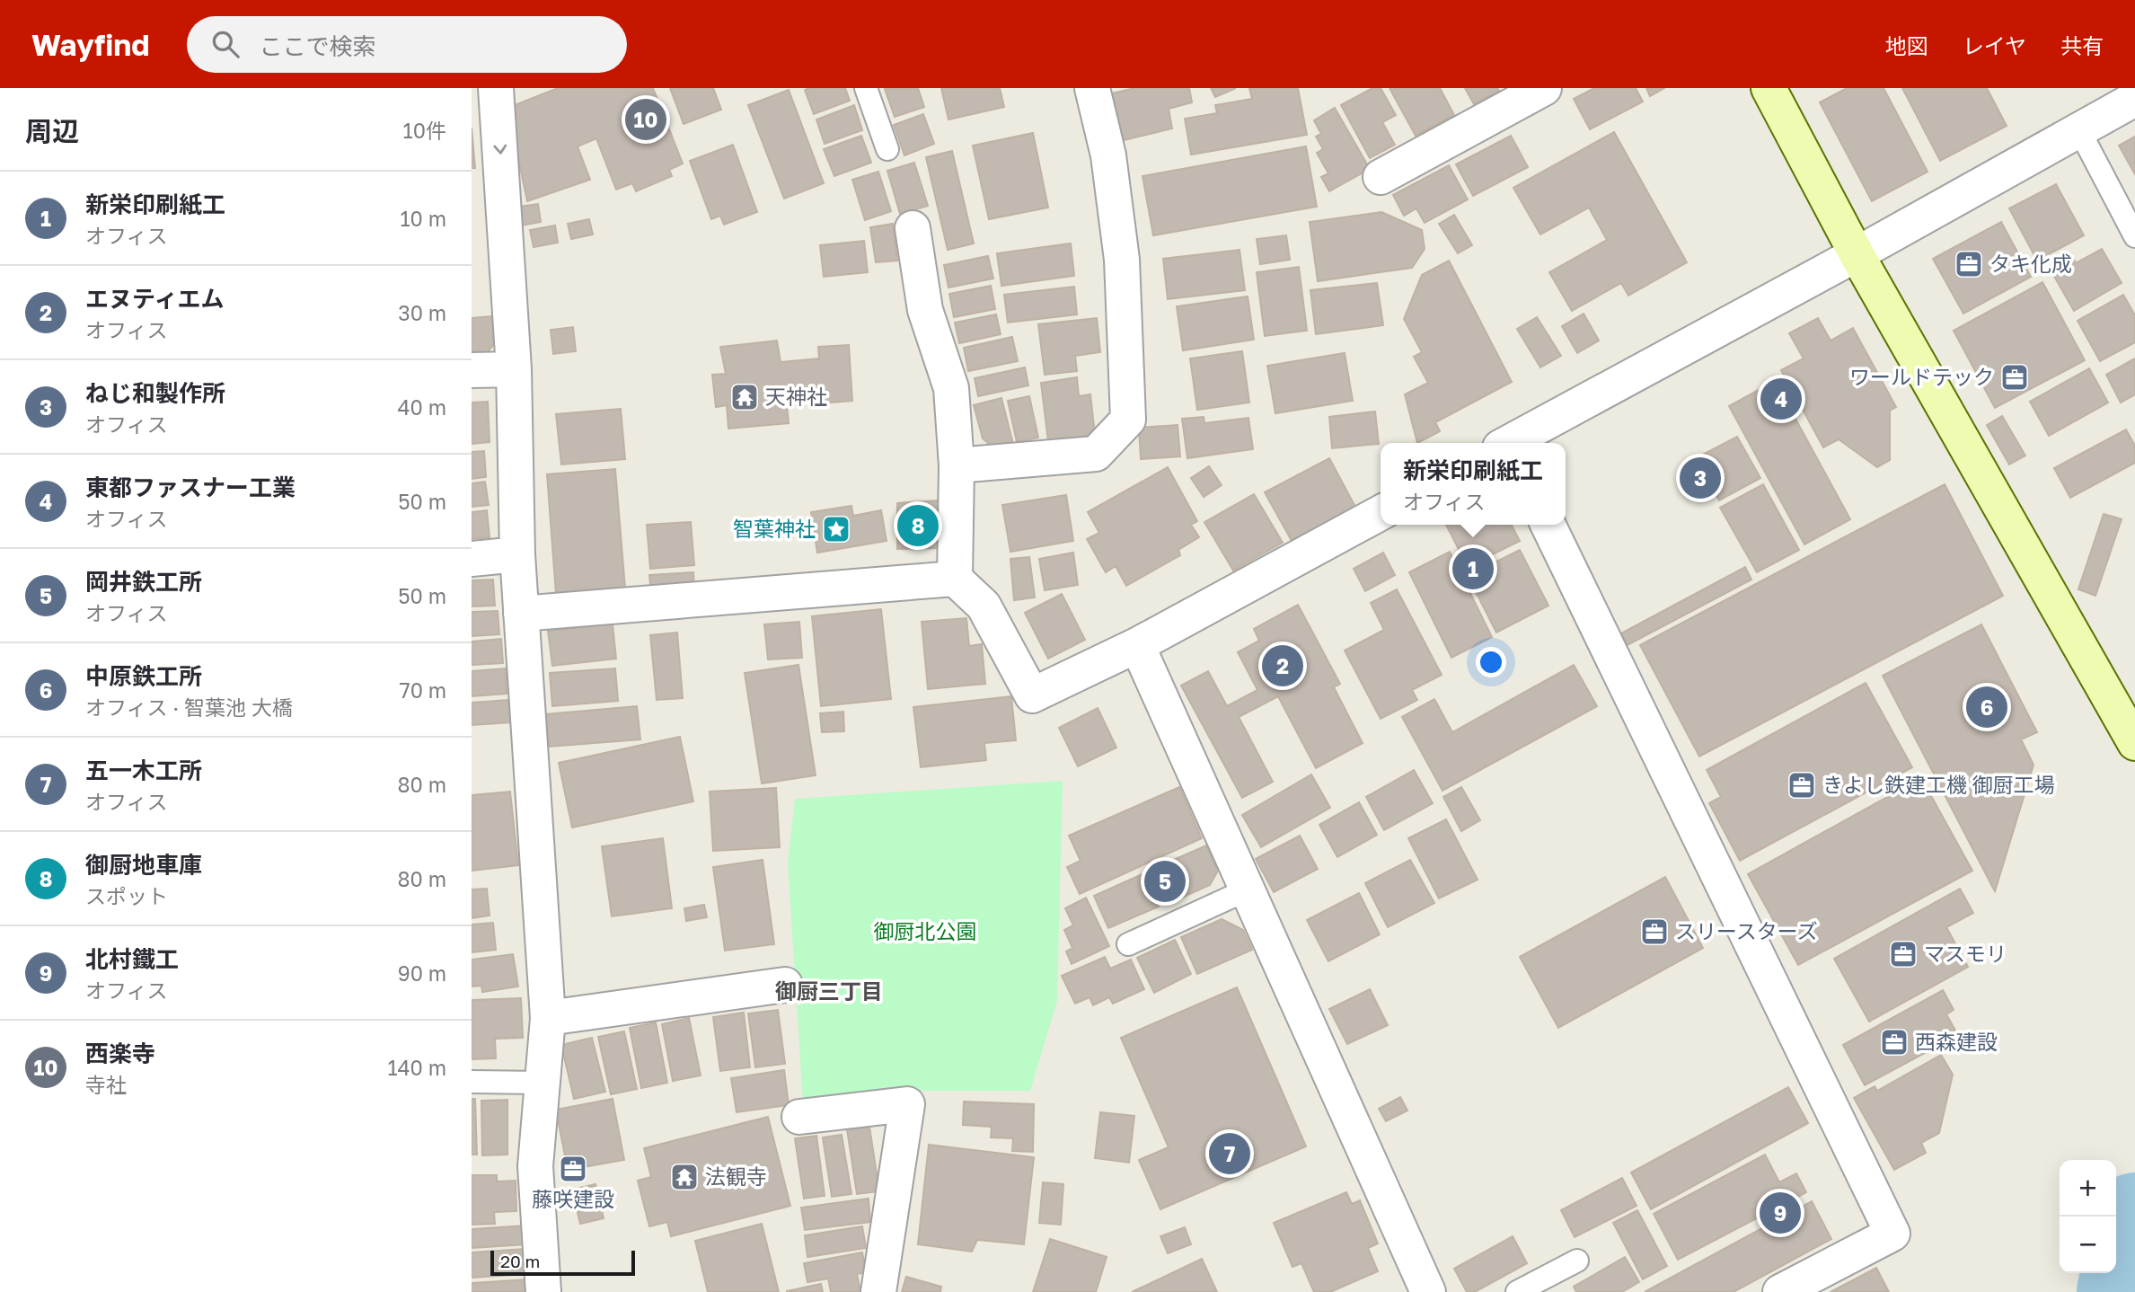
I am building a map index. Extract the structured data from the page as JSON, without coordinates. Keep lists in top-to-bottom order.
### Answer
{
  "districts": ["御厨三丁目"],
  "parks": ["御厨北公園"],
  "places": {
    "office": [
      "タキ化成",
      "ワールドテック",
      "きよし鉄建工機 御厨工場",
      "スリースターズ",
      "マスモリ",
      "西森建設",
      "藤咲建設"
    ],
    "temple": ["天神社", "法観寺"],
    "place": ["智葉神社"]
  },
  "scale_bar": "20 m",
  "page": {
    "header": "Wayfind",
    "search": "ここで検索",
    "nav": ["地図", "レイヤ", "共有"],
    "heading": ["周辺", "10件"],
    "pins": [
      "10",
      "4",
      "3",
      "8",
      "1",
      "2",
      "6",
      "5",
      "7",
      "9"
    ],
    "list": [
      {
        "mark": "1",
        "name": "新栄印刷紙工",
        "note": "オフィス",
        "value": "10 m"
      },
      {
        "mark": "2",
        "name": "エヌティエム",
        "note": "オフィス",
        "value": "30 m"
      },
      {
        "mark": "3",
        "name": "ねじ和製作所",
        "note": "オフィス",
        "value": "40 m"
      },
      {
        "mark": "4",
        "name": "東都ファスナー工業",
        "note": "オフィス",
        "value": "50 m"
      },
      {
        "mark": "5",
        "name": "岡井鉄工所",
        "note": "オフィス",
        "value": "50 m"
      },
      {
        "mark": "6",
        "name": "中原鉄工所",
        "note": "オフィス · 智葉池 大橋",
        "value": "70 m"
      },
      {
        "mark": "7",
        "name": "五一木工所",
        "note": "オフィス",
        "value": "80 m"
      },
      {
        "mark": "8",
        "name": "御厨地車庫",
        "note": "スポット",
        "value": "80 m"
      },
      {
        "mark": "9",
        "name": "北村鐵工",
        "note": "オフィス",
        "value": "90 m"
      },
      {
        "mark": "10",
        "name": "西楽寺",
        "note": "寺社",
        "value": "140 m"
      }
    ],
    "popup": ["新栄印刷紙工", "オフィス"],
    "map_buttons": ["+", "−"],
    "scale": "20 m"
  }
}
